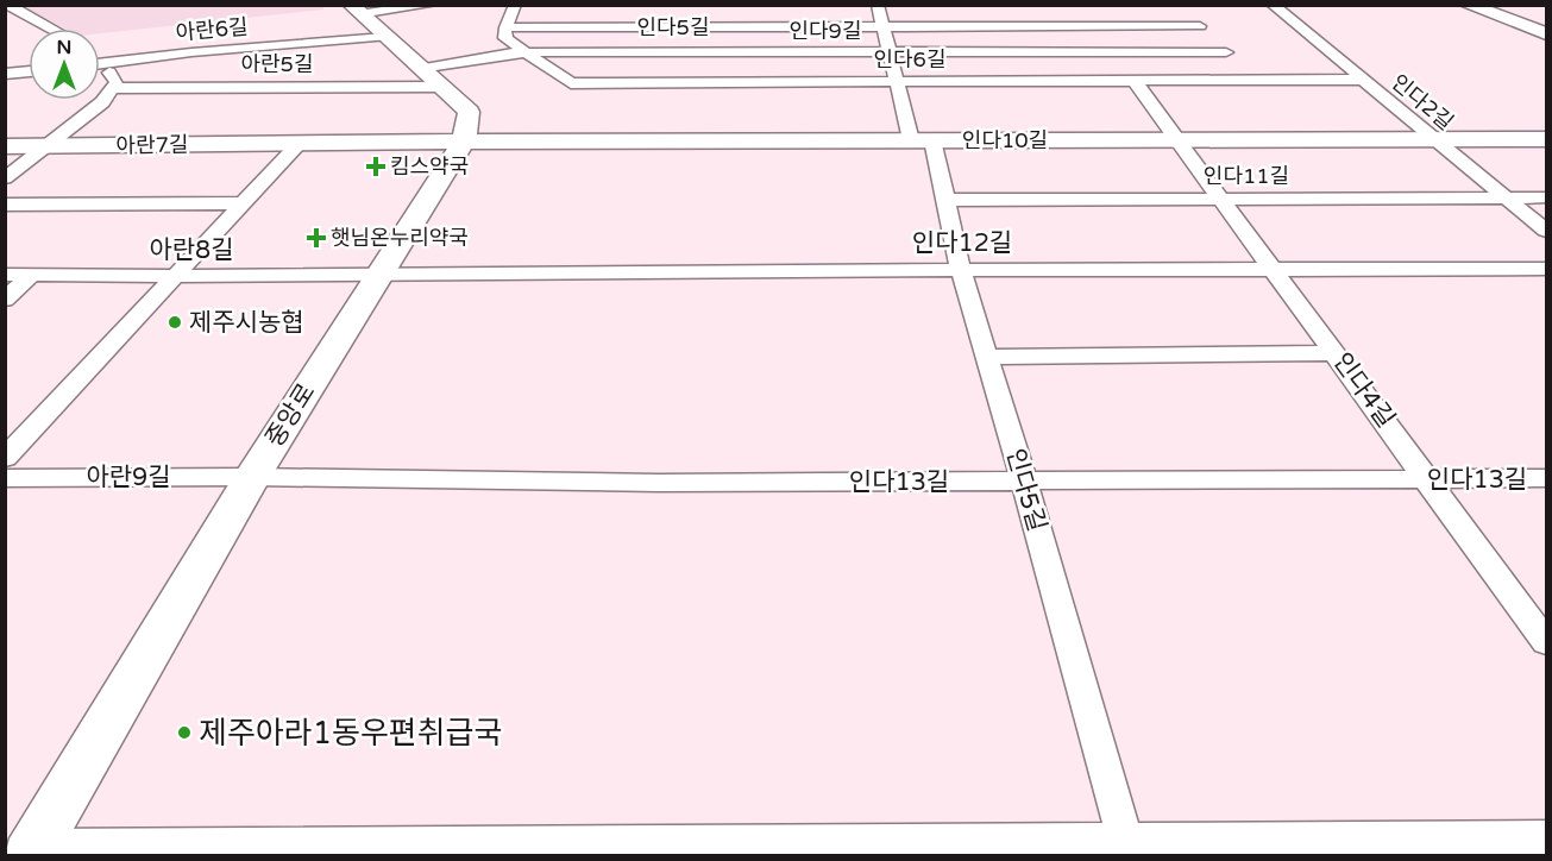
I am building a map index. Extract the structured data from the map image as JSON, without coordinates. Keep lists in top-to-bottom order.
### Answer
{
  "streets": {
    "street": [
      "인다5길",
      "아란6길",
      "인다9길",
      "인다6길",
      "아란5길",
      "인다2길",
      "인다10길",
      "아란7길",
      "인다11길",
      "인다12길",
      "아란8길",
      "인다4길",
      "중앙로",
      "아란9길",
      "인다13길"
    ]
  },
  "crossings": [
    ["인다5길", "인다9길"],
    ["인다5길", "인다6길"],
    ["인다5길", "인다10길"],
    ["인다5길", "인다11길"],
    ["인다5길", "인다12길"],
    ["인다5길", "인다13길"],
    ["인다9길", "인다6길"],
    ["인다9길", "아란5길"],
    ["인다6길", "인다2길"],
    ["인다6길", "인다4길"],
    ["인다2길", "인다10길"],
    ["인다2길", "인다11길"],
    ["인다10길", "아란7길"],
    ["인다10길", "인다4길"],
    ["인다10길", "중앙로"],
    ["아란7길", "중앙로"],
    ["인다11길", "인다4길"],
    ["인다12길", "아란8길"],
    ["인다12길", "인다4길"],
    ["인다12길", "중앙로"],
    ["아란8길", "중앙로"],
    ["인다4길", "인다13길"],
    ["중앙로", "아란9길"],
    ["중앙로", "인다13길"],
    ["아란9길", "인다13길"]
  ],
  "places": {
    "health": ["킴스약국", "햇님온누리약국"],
    "other": ["제주시농협", "제주아라1동우편취급국"]
  },
  "north": "top"
}
